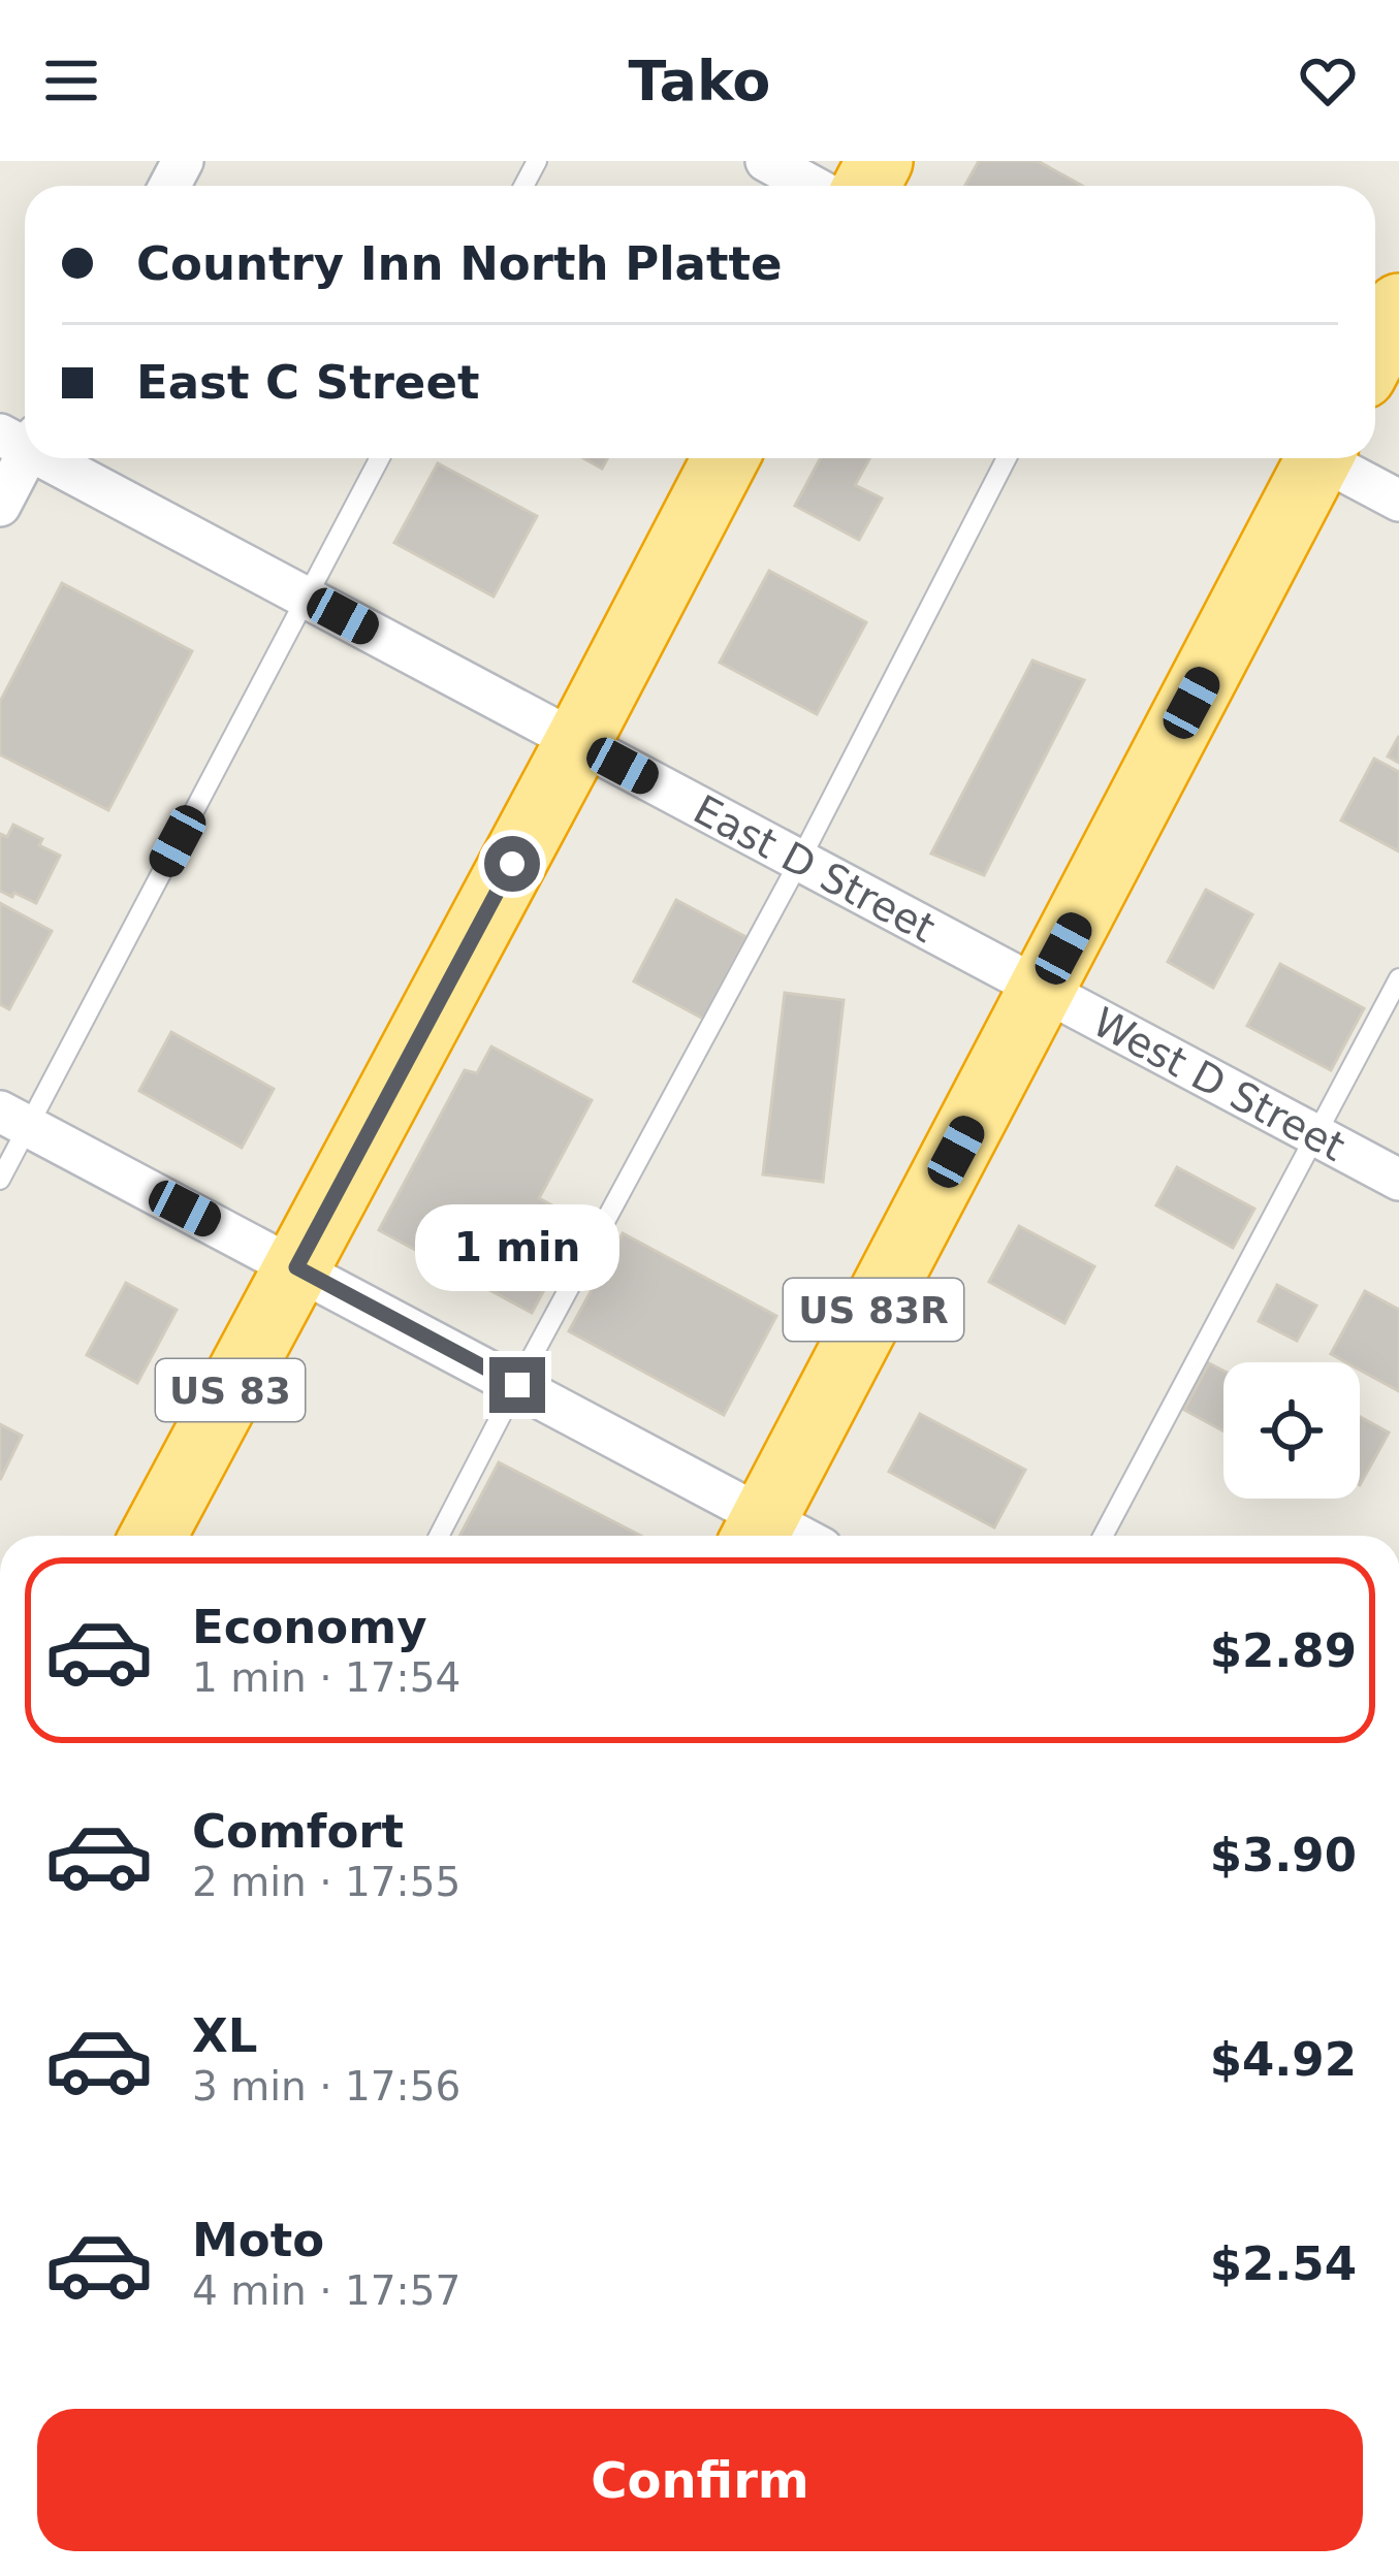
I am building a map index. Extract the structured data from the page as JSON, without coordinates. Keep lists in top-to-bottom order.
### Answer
{
  "streets": {
    "highway": ["US 83R", "US 83"],
    "street": ["East D Street", "West D Street"]
  },
  "crossings": [
    ["East D Street", "West D Street"],
    ["East D Street", "US 83R"],
    ["East D Street", "US 83"],
    ["West D Street", "US 83R"]
  ],
  "page": {
    "header": "Tako",
    "banner": ["Country Inn North Platte", "East C Street"],
    "bubble": "1 min",
    "list": [
      {
        "name": "Economy",
        "note": "1 min · 17:54",
        "value": "$2.89"
      },
      {
        "name": "Comfort",
        "note": "2 min · 17:55",
        "value": "$3.90"
      },
      {
        "name": "XL",
        "note": "3 min · 17:56",
        "value": "$4.92"
      },
      {
        "name": "Moto",
        "note": "4 min · 17:57",
        "value": "$2.54"
      }
    ],
    "buttons": "Confirm"
  }
}
